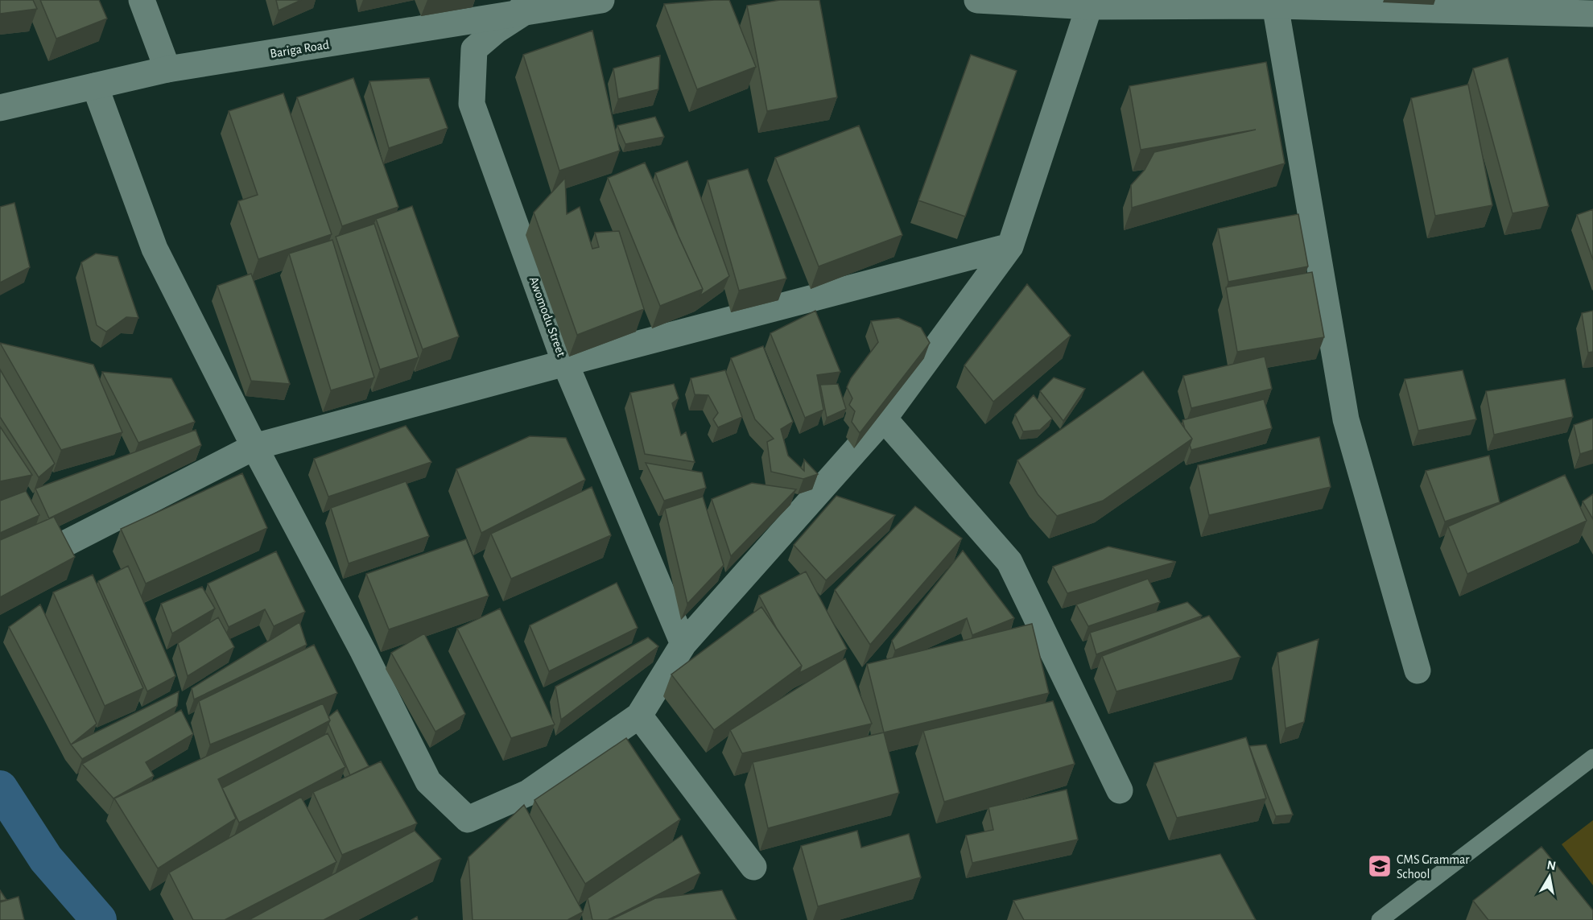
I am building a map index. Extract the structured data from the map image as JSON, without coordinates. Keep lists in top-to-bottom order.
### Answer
{
  "streets": {
    "street": ["Bariga Road", "Awomodu Street"]
  },
  "crossings": [
    ["Bariga Road", "Awomodu Street"]
  ],
  "places": {
    "school or university": ["CMS Grammar School"]
  },
  "north": "top"
}
